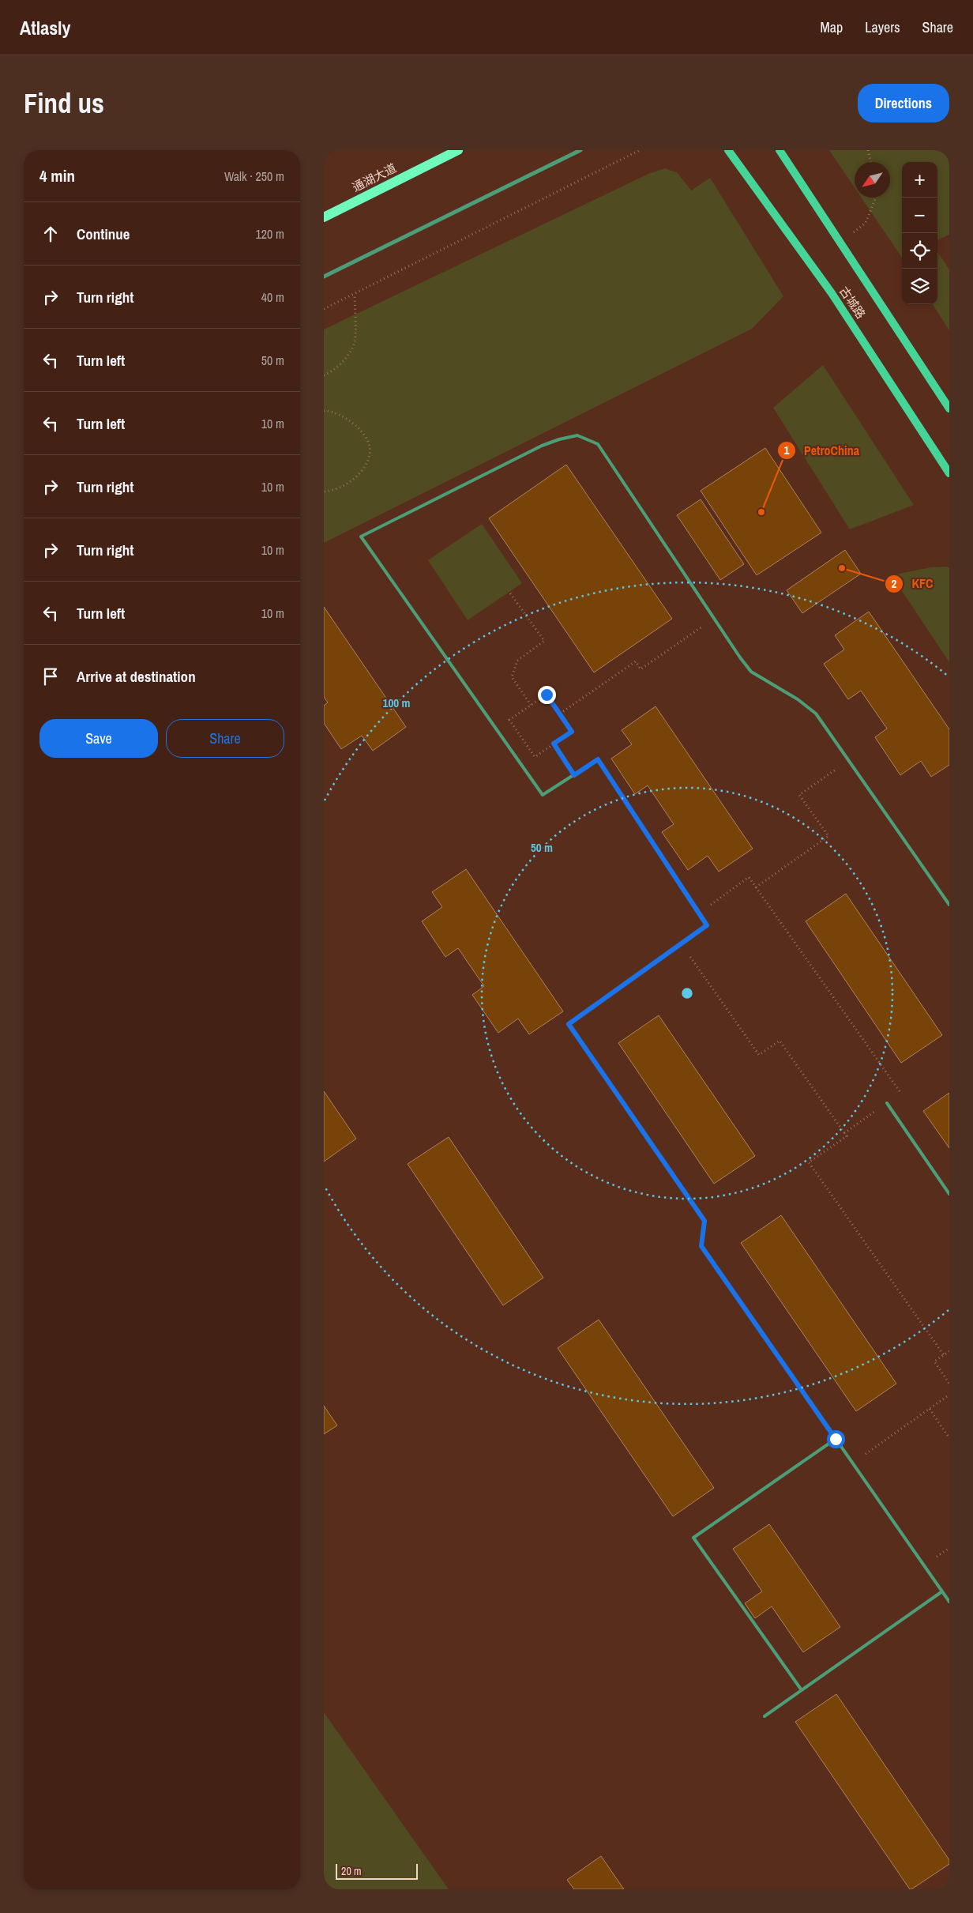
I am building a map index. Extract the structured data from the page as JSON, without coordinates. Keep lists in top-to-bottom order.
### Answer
{
  "streets": {
    "main road": ["通湖大道", "古城路"]
  },
  "places": ["PetroChina", "KFC"],
  "scale_bar": "20 m",
  "north": "bottom left",
  "page": {
    "header": "Atlasly",
    "nav": ["Map", "Layers", "Share"],
    "buttons": [
      "Directions",
      ["Save", "Share"]
    ],
    "title": "Find us",
    "heading": ["4 min", "Walk · 250 m"],
    "map_buttons": ["+", "−"],
    "list": [
      ["Continue", "120 m"],
      ["Turn right", "40 m"],
      ["Turn left", "50 m"],
      ["Turn left", "10 m"],
      ["Turn right", "10 m"],
      ["Turn right", "10 m"],
      ["Turn left", "10 m"],
      "Arrive at destination"
    ],
    "scale": "20 m"
  },
  "rings": ["100 m", "50 m"]
}
